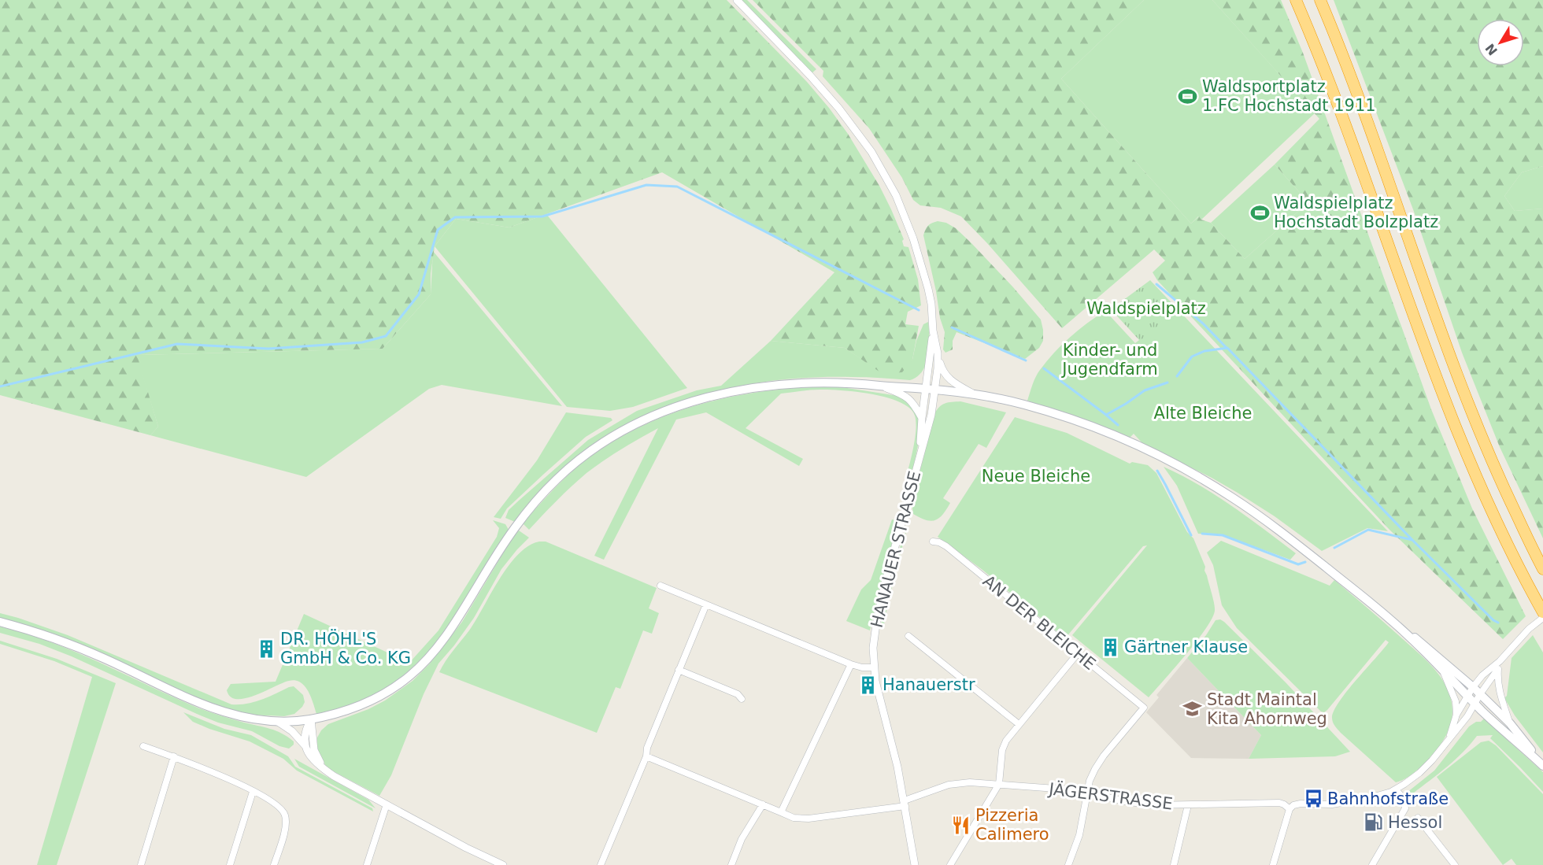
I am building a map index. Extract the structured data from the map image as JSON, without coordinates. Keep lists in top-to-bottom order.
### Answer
{
  "streets": {
    "street": ["HANAUER STRASSE", "AN DER BLEICHE", "JÄGERSTRASSE"]
  },
  "crossings": [
    ["HANAUER STRASSE", "JÄGERSTRASSE"],
    ["AN DER BLEICHE", "JÄGERSTRASSE"]
  ],
  "parks": [
    "Waldspielplatz",
    "Kinder- und Jugendfarm",
    "Alte Bleiche",
    "Neue Bleiche"
  ],
  "places": {
    "sports": ["Waldsportplatz 1.FC Hochstadt 1911", "Waldspielplatz Hochstadt Bolzplatz"],
    "building": ["Gärtner Klause", "DR. HÖHL'S GmbH & Co. KG", "Hanauerstr"],
    "school or university": ["Stadt Maintal Kita Ahornweg"],
    "bus stop": ["Bahnhofstraße"],
    "fuel station": ["Hessol"],
    "restaurant": ["Pizzeria Calimero"]
  },
  "north": "bottom left"
}
